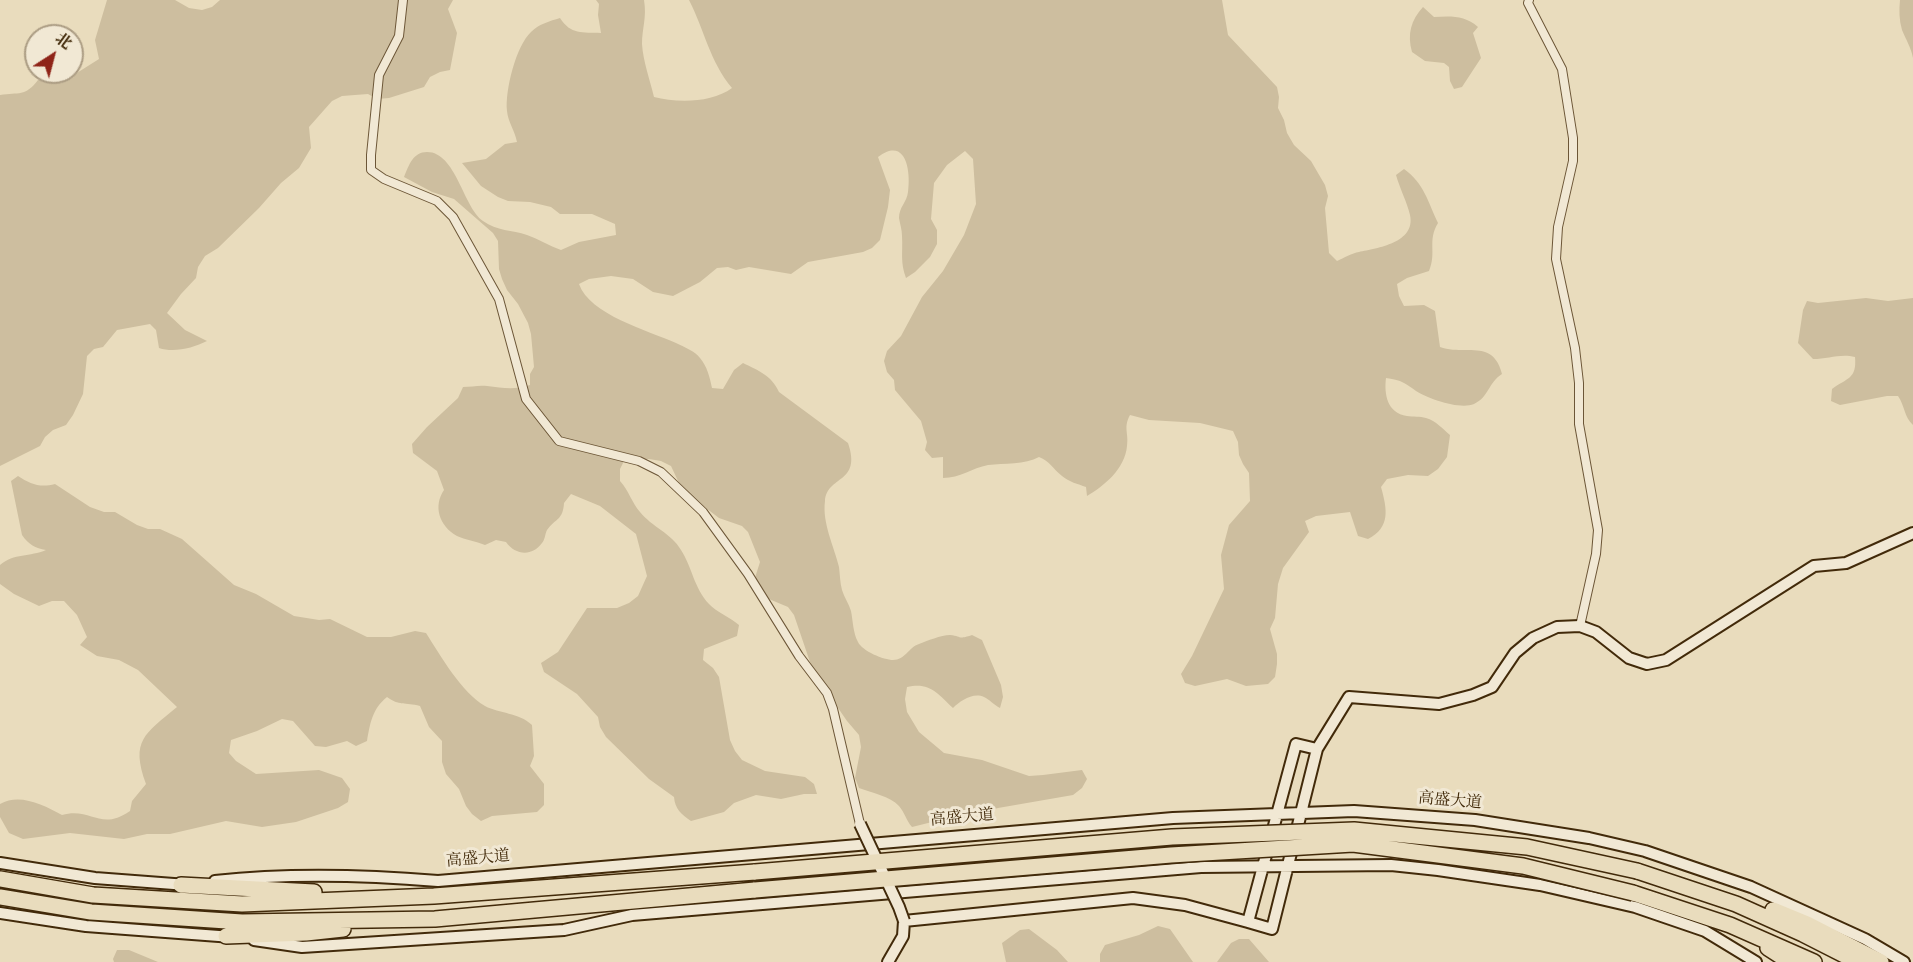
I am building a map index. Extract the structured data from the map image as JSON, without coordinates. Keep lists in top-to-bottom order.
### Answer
{
  "streets": {
    "highway": ["高盛大道"]
  },
  "north": "top right"
}
